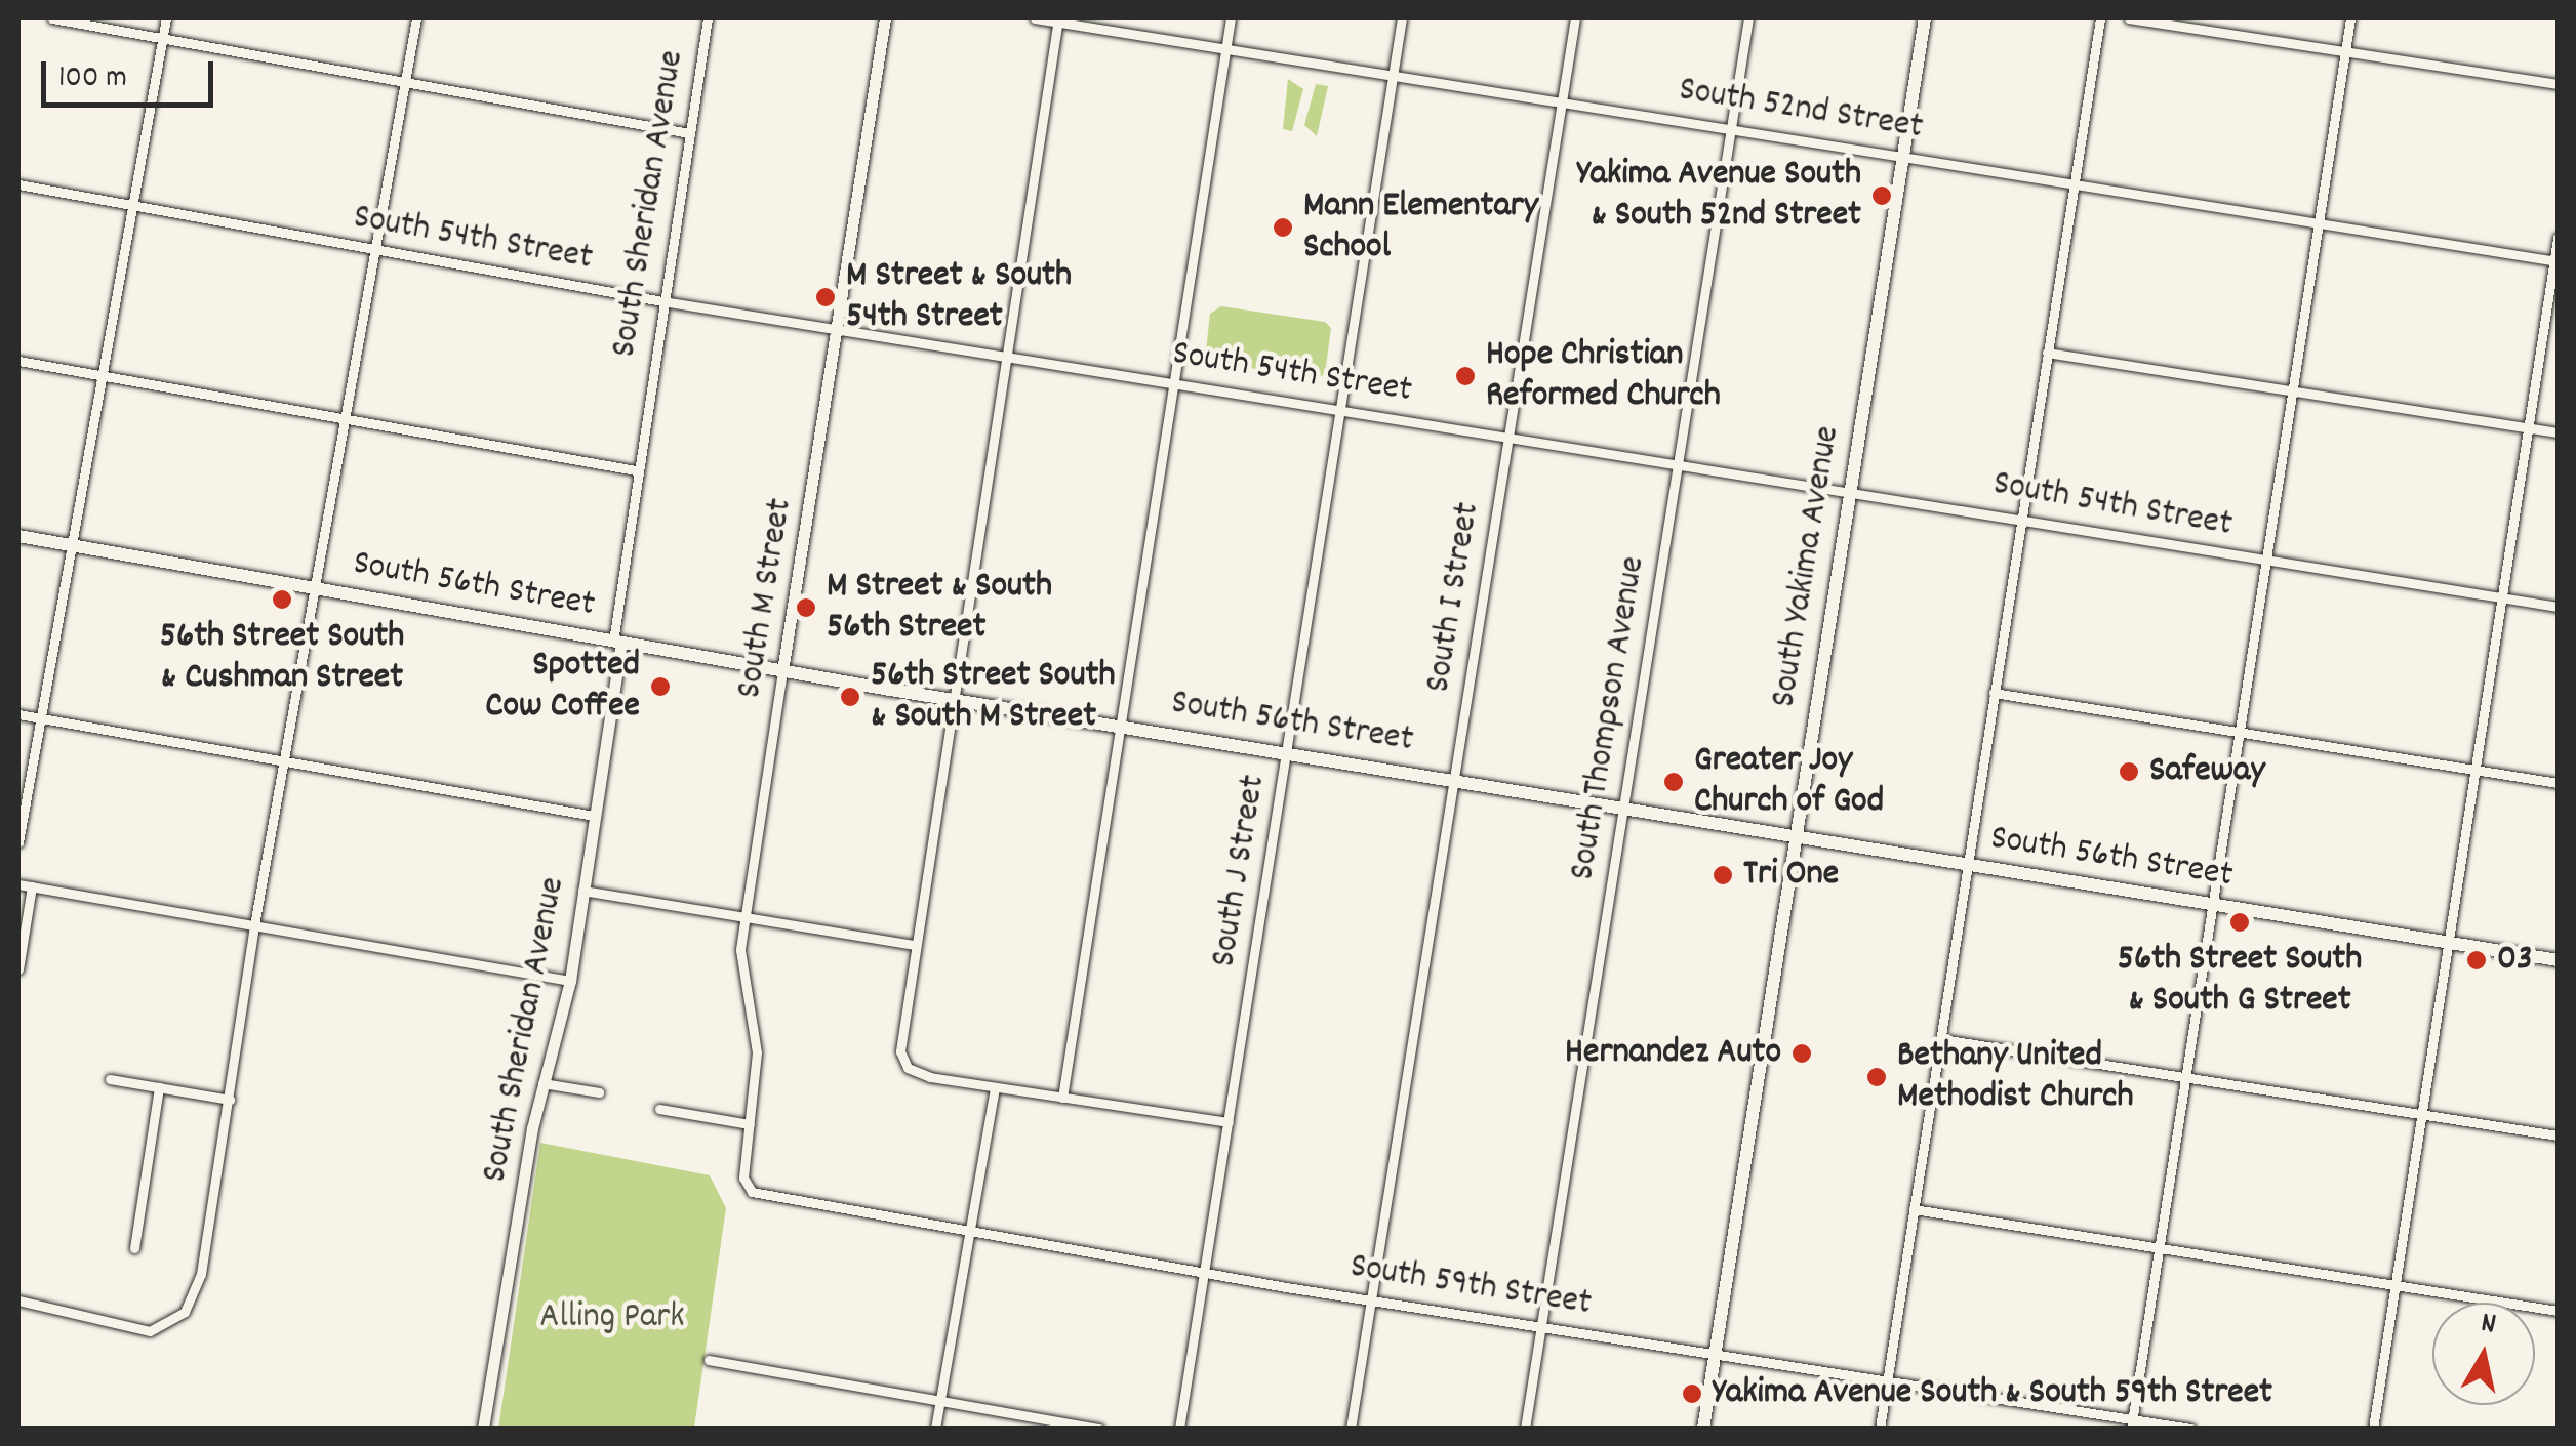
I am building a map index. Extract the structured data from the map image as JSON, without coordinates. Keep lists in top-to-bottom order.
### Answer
{
  "streets": {
    "main road": ["South Yakima Avenue", "South 56th Street"],
    "street": [
      "South 52nd Street",
      "South Sheridan Avenue",
      "South 54th Street",
      "South I Street",
      "South M Street",
      "South Thompson Avenue",
      "South J Street",
      "South 59th Street"
    ]
  },
  "crossings": [
    ["South 52nd Street", "South Yakima Avenue"],
    ["South 52nd Street", "South I Street"],
    ["South 52nd Street", "South Thompson Avenue"],
    ["South 52nd Street", "South J Street"],
    ["South Sheridan Avenue", "South 54th Street"],
    ["South Sheridan Avenue", "South 56th Street"],
    ["South 54th Street", "South Yakima Avenue"],
    ["South 54th Street", "South I Street"],
    ["South 54th Street", "South M Street"],
    ["South 54th Street", "South Thompson Avenue"],
    ["South 54th Street", "South J Street"],
    ["South Yakima Avenue", "South 56th Street"],
    ["South Yakima Avenue", "South 59th Street"],
    ["South 56th Street", "South I Street"],
    ["South 56th Street", "South M Street"],
    ["South 56th Street", "South Thompson Avenue"],
    ["South 56th Street", "South J Street"],
    ["South I Street", "South 59th Street"],
    ["South M Street", "South 59th Street"],
    ["South Thompson Avenue", "South 59th Street"],
    ["South J Street", "South 59th Street"]
  ],
  "parks": ["Alling Park"],
  "places": [
    "Yakima Avenue South & South 52nd Street",
    "Mann Elementary School",
    "M Street & South 54th Street",
    "Hope Christian Reformed Church",
    "56th Street South & Cushman Street",
    "M Street & South 56th Street",
    "Spotted Cow Coffee",
    "56th Street South & South M Street",
    "Safeway",
    "Greater Joy Church of God",
    "Tri One",
    "56th Street South & South G Street",
    "03",
    "Hernandez Auto",
    "Bethany United Methodist Church",
    "Yakima Avenue South & South 59th Street"
  ],
  "scale_bar": "100 m",
  "north": "top"
}
